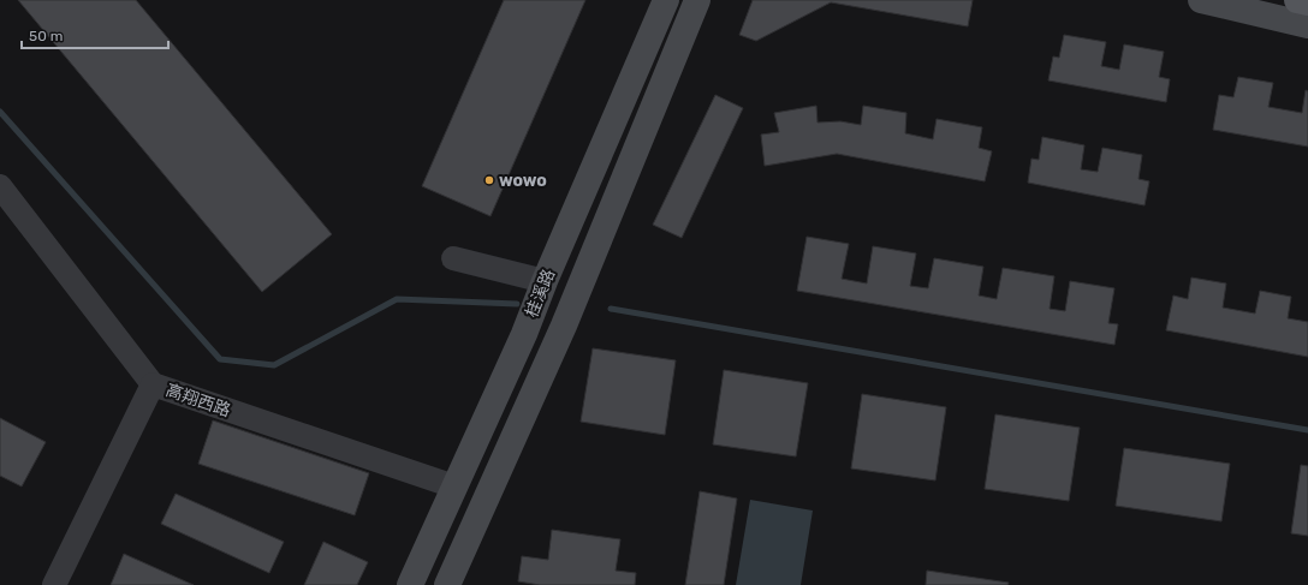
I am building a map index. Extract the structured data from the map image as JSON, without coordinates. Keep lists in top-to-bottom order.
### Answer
{
  "streets": {
    "main road": ["桂溪路"],
    "street": ["高翔西路"]
  },
  "crossings": [
    ["桂溪路", "高翔西路"]
  ],
  "places": ["wowo"],
  "scale_bar": "50 m"
}
